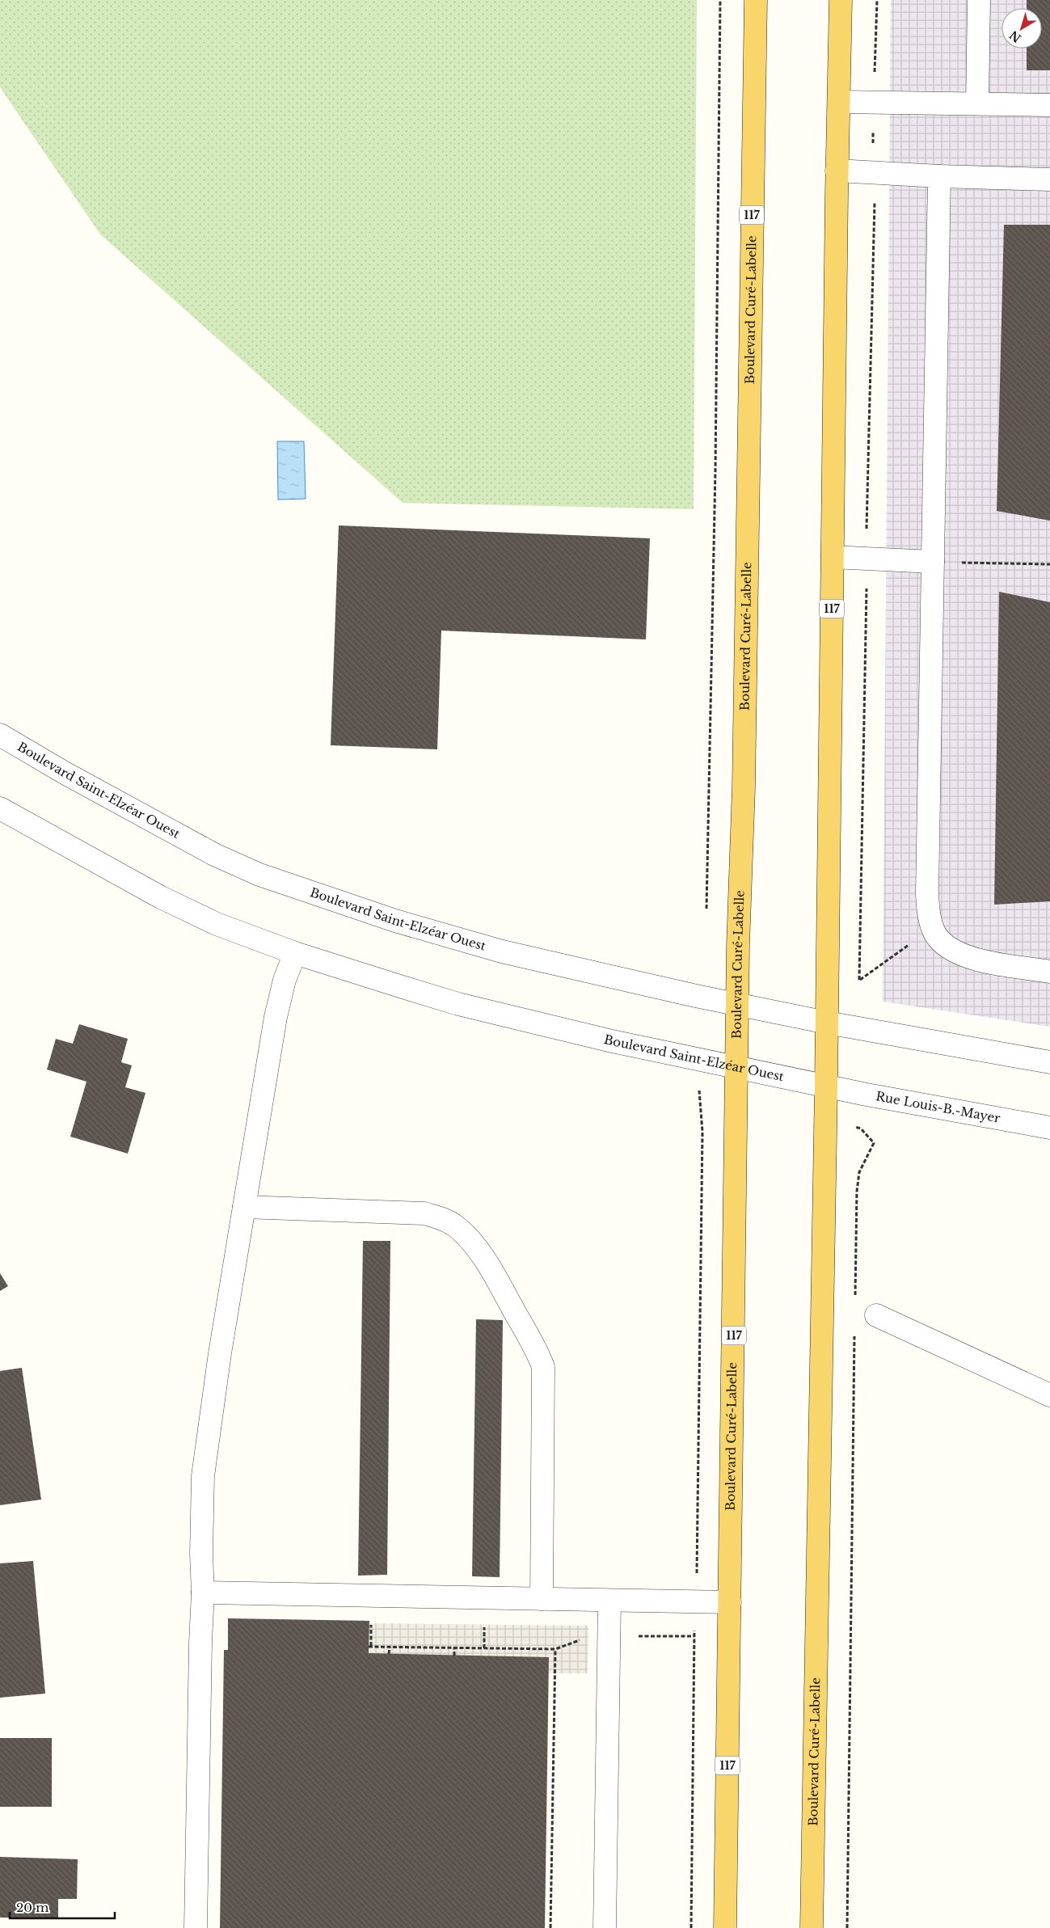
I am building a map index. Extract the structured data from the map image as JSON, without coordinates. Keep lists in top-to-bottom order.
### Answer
{
  "streets": {
    "main road": ["117", "Boulevard Curé-Labelle"],
    "street": ["Boulevard Saint-Elzéar Ouest", "Rue Louis-B.-Mayer"]
  },
  "crossings": [
    ["Boulevard Curé-Labelle", "Boulevard Saint-Elzéar Ouest"],
    ["Boulevard Curé-Labelle", "Rue Louis-B.-Mayer"],
    ["Boulevard Saint-Elzéar Ouest", "Rue Louis-B.-Mayer"]
  ],
  "scale_bar": "20 m",
  "north": "bottom left"
}
